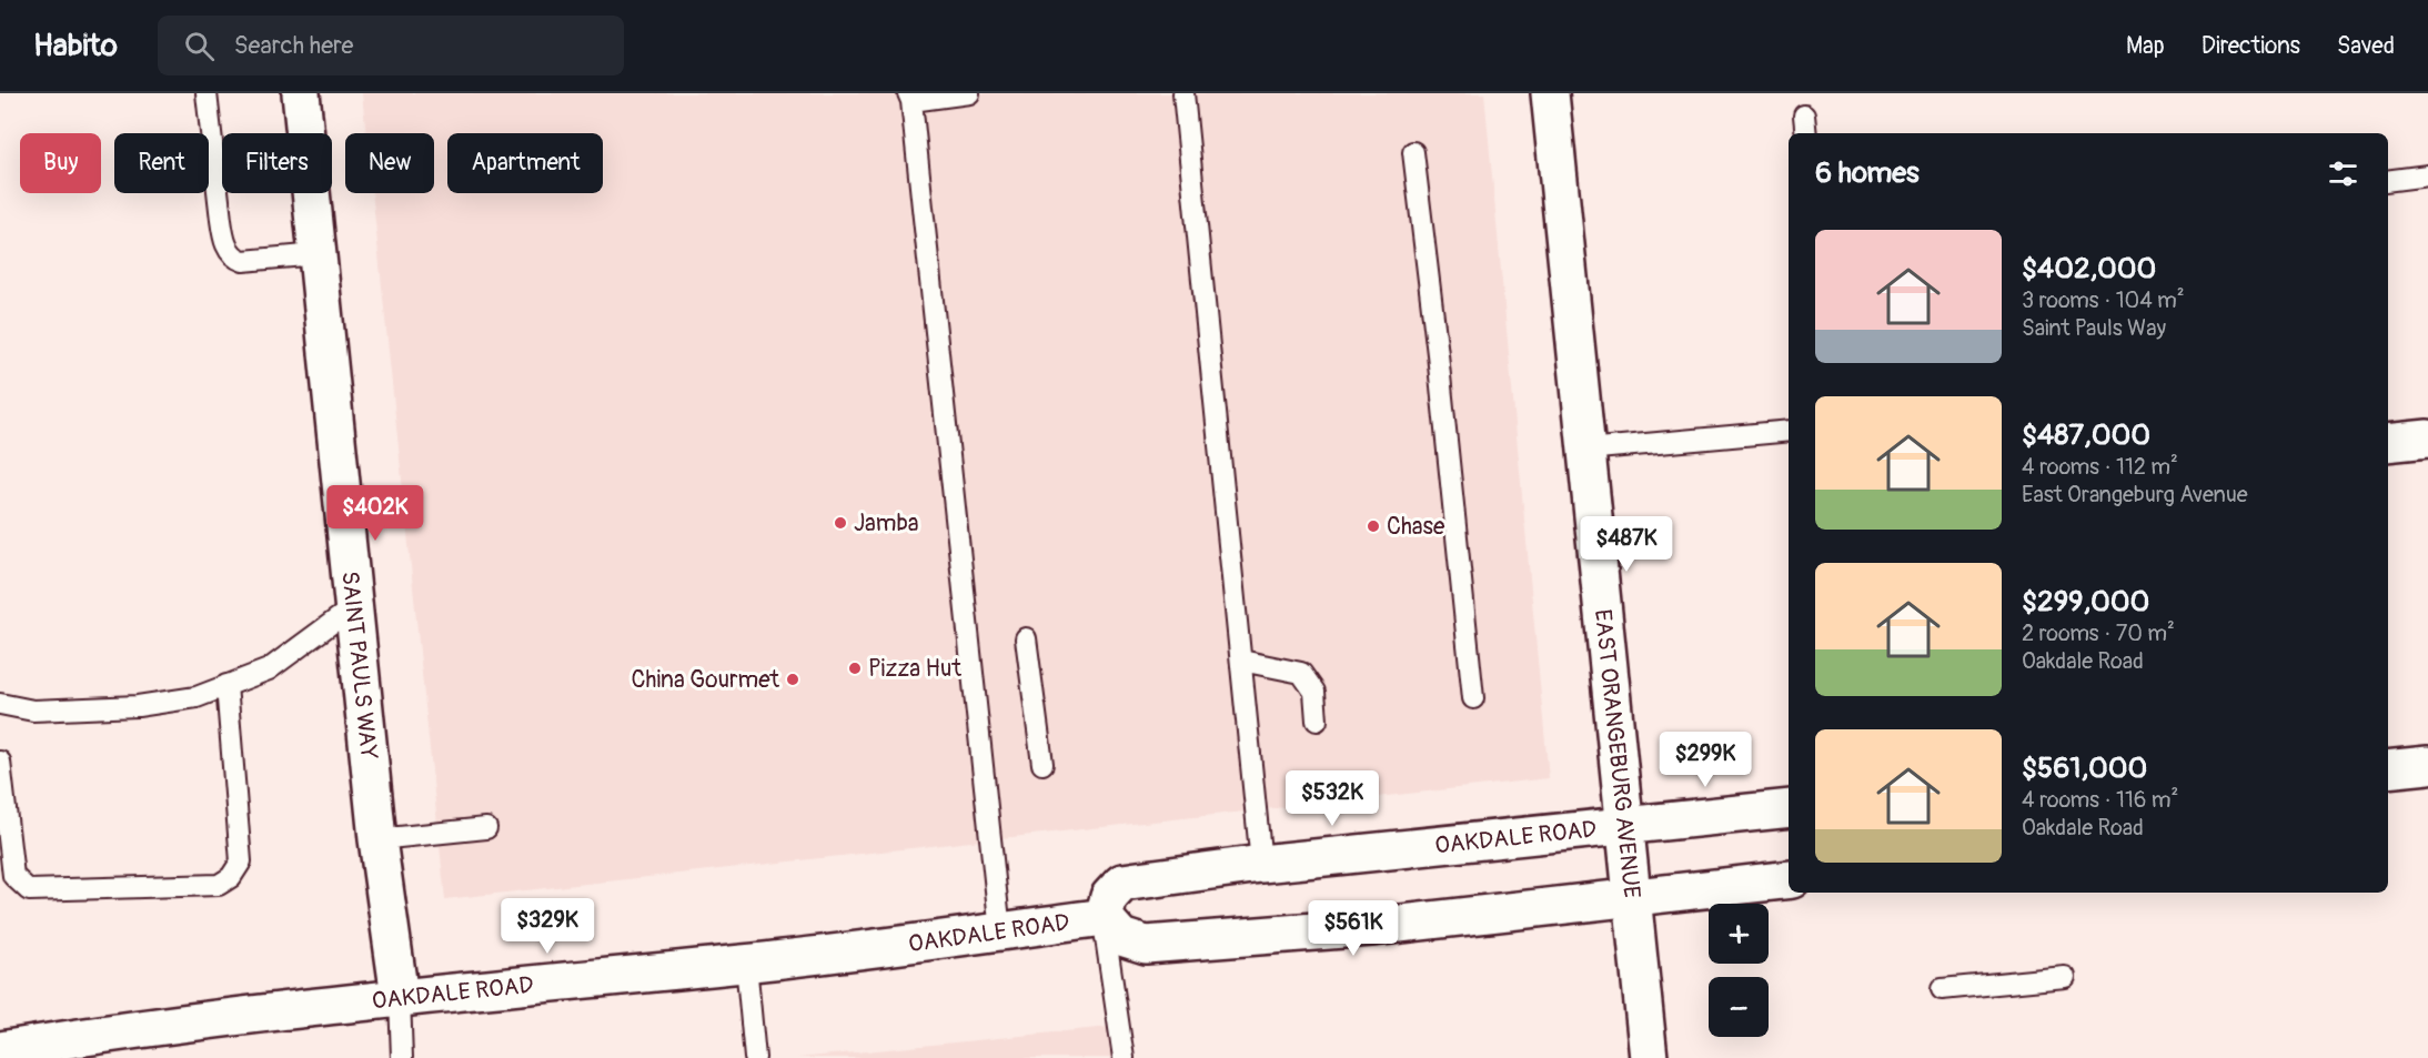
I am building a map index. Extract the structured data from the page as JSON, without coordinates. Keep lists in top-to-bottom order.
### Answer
{
  "streets": {
    "main road": ["SAINT PAULS WAY", "EAST ORANGEBURG AVENUE", "OAKDALE ROAD"]
  },
  "crossings": [
    ["SAINT PAULS WAY", "OAKDALE ROAD"],
    ["EAST ORANGEBURG AVENUE", "OAKDALE ROAD"]
  ],
  "places": [
    "Jamba",
    "Chase",
    "Pizza Hut",
    "China Gourmet"
  ],
  "page": {
    "header": "Habito",
    "search": "Search here",
    "nav": ["Map", "Directions", "Saved"],
    "chip": [
      "Buy",
      "Rent",
      "Filters",
      "New",
      "Apartment"
    ],
    "heading": "6 homes",
    "list": [
      {
        "name": "$402,000",
        "note": "3 rooms · 104 m² · Saint Pauls Way"
      },
      {
        "name": "$487,000",
        "note": "4 rooms · 112 m² · East Orangeburg Avenue"
      },
      {
        "name": "$299,000",
        "note": "2 rooms · 70 m² · Oakdale Road"
      },
      {
        "name": "$561,000",
        "note": "4 rooms · 116 m² · Oakdale Road"
      }
    ],
    "price": [
      "$402K",
      "$487K",
      "$299K",
      "$532K",
      "$329K",
      "$561K"
    ],
    "map_buttons": ["+", "−"]
  }
}
